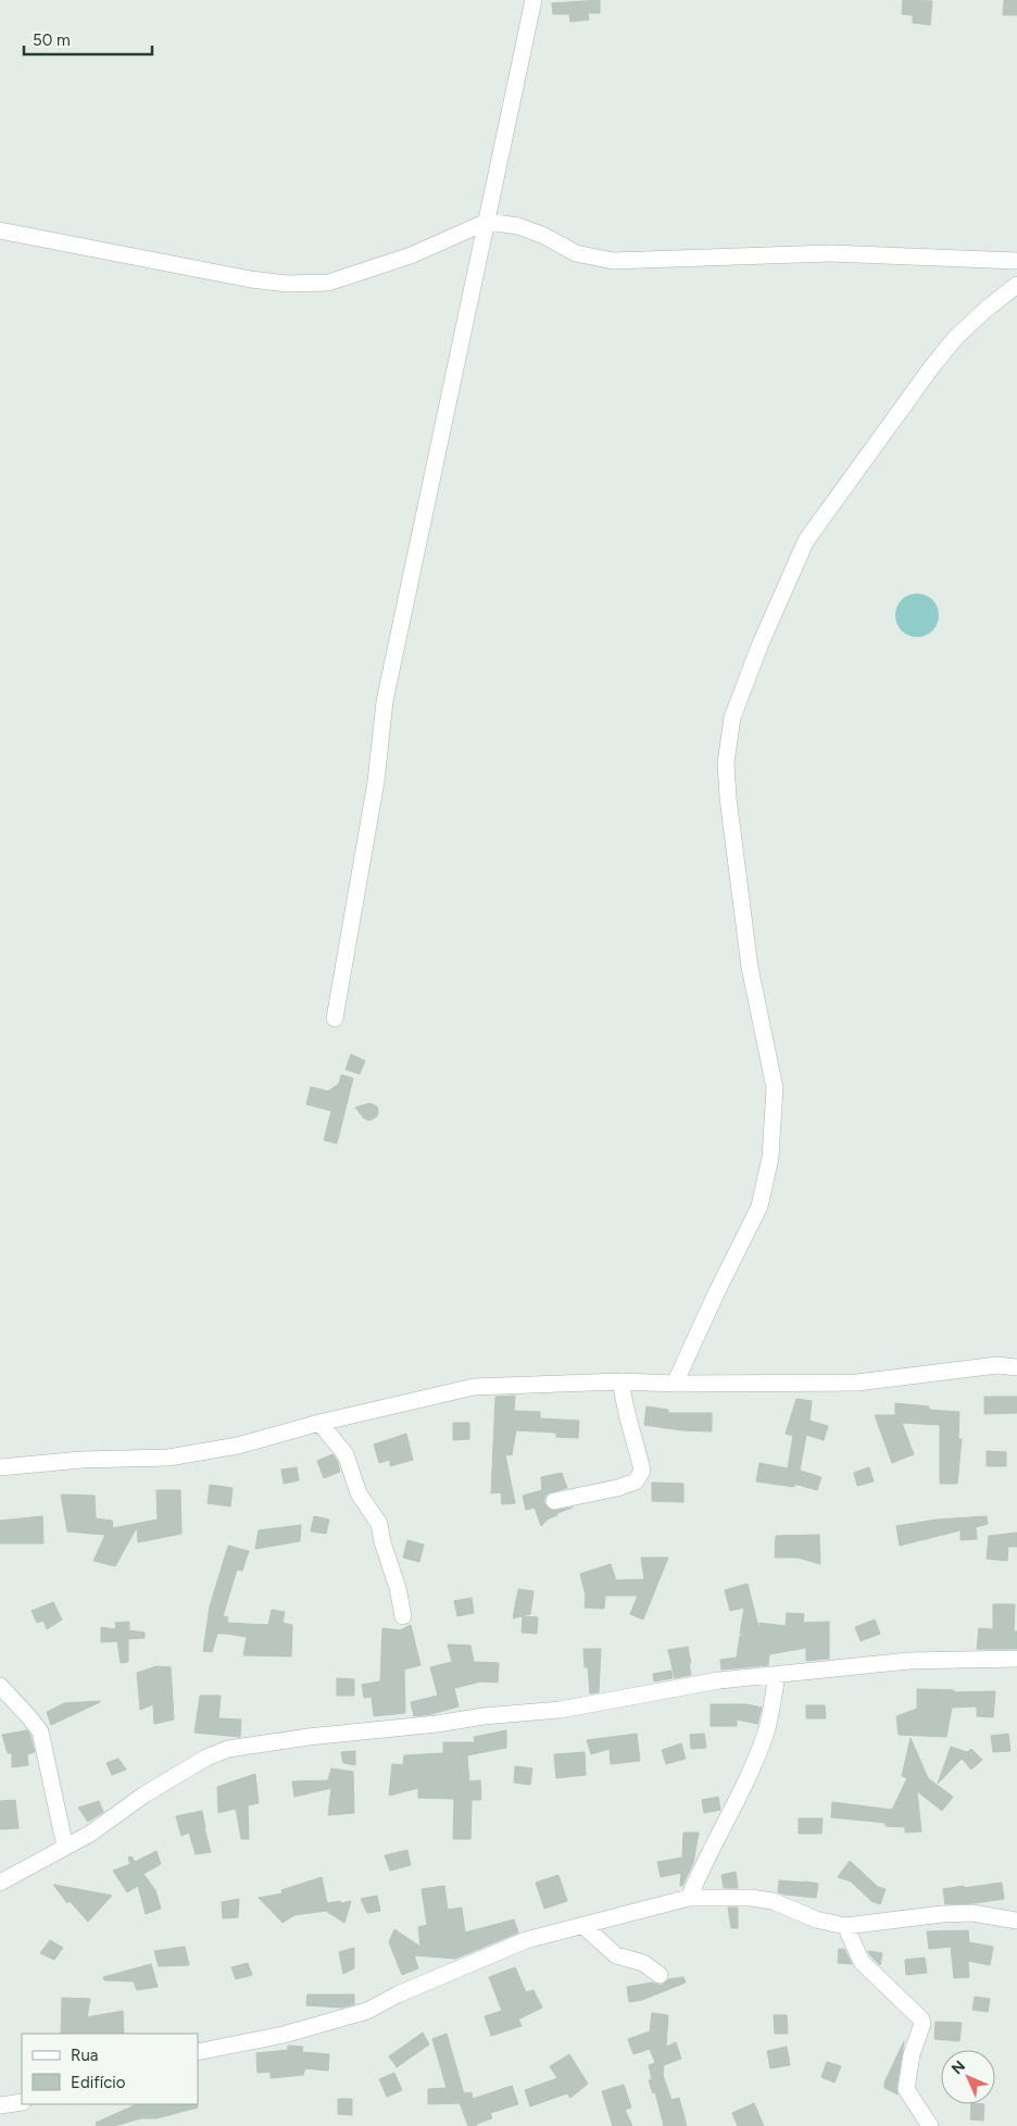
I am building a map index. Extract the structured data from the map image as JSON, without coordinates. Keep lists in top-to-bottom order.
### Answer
{
  "legend": ["Rua", "Edifício"],
  "scale_bar": "50 m",
  "north": "top left"
}
